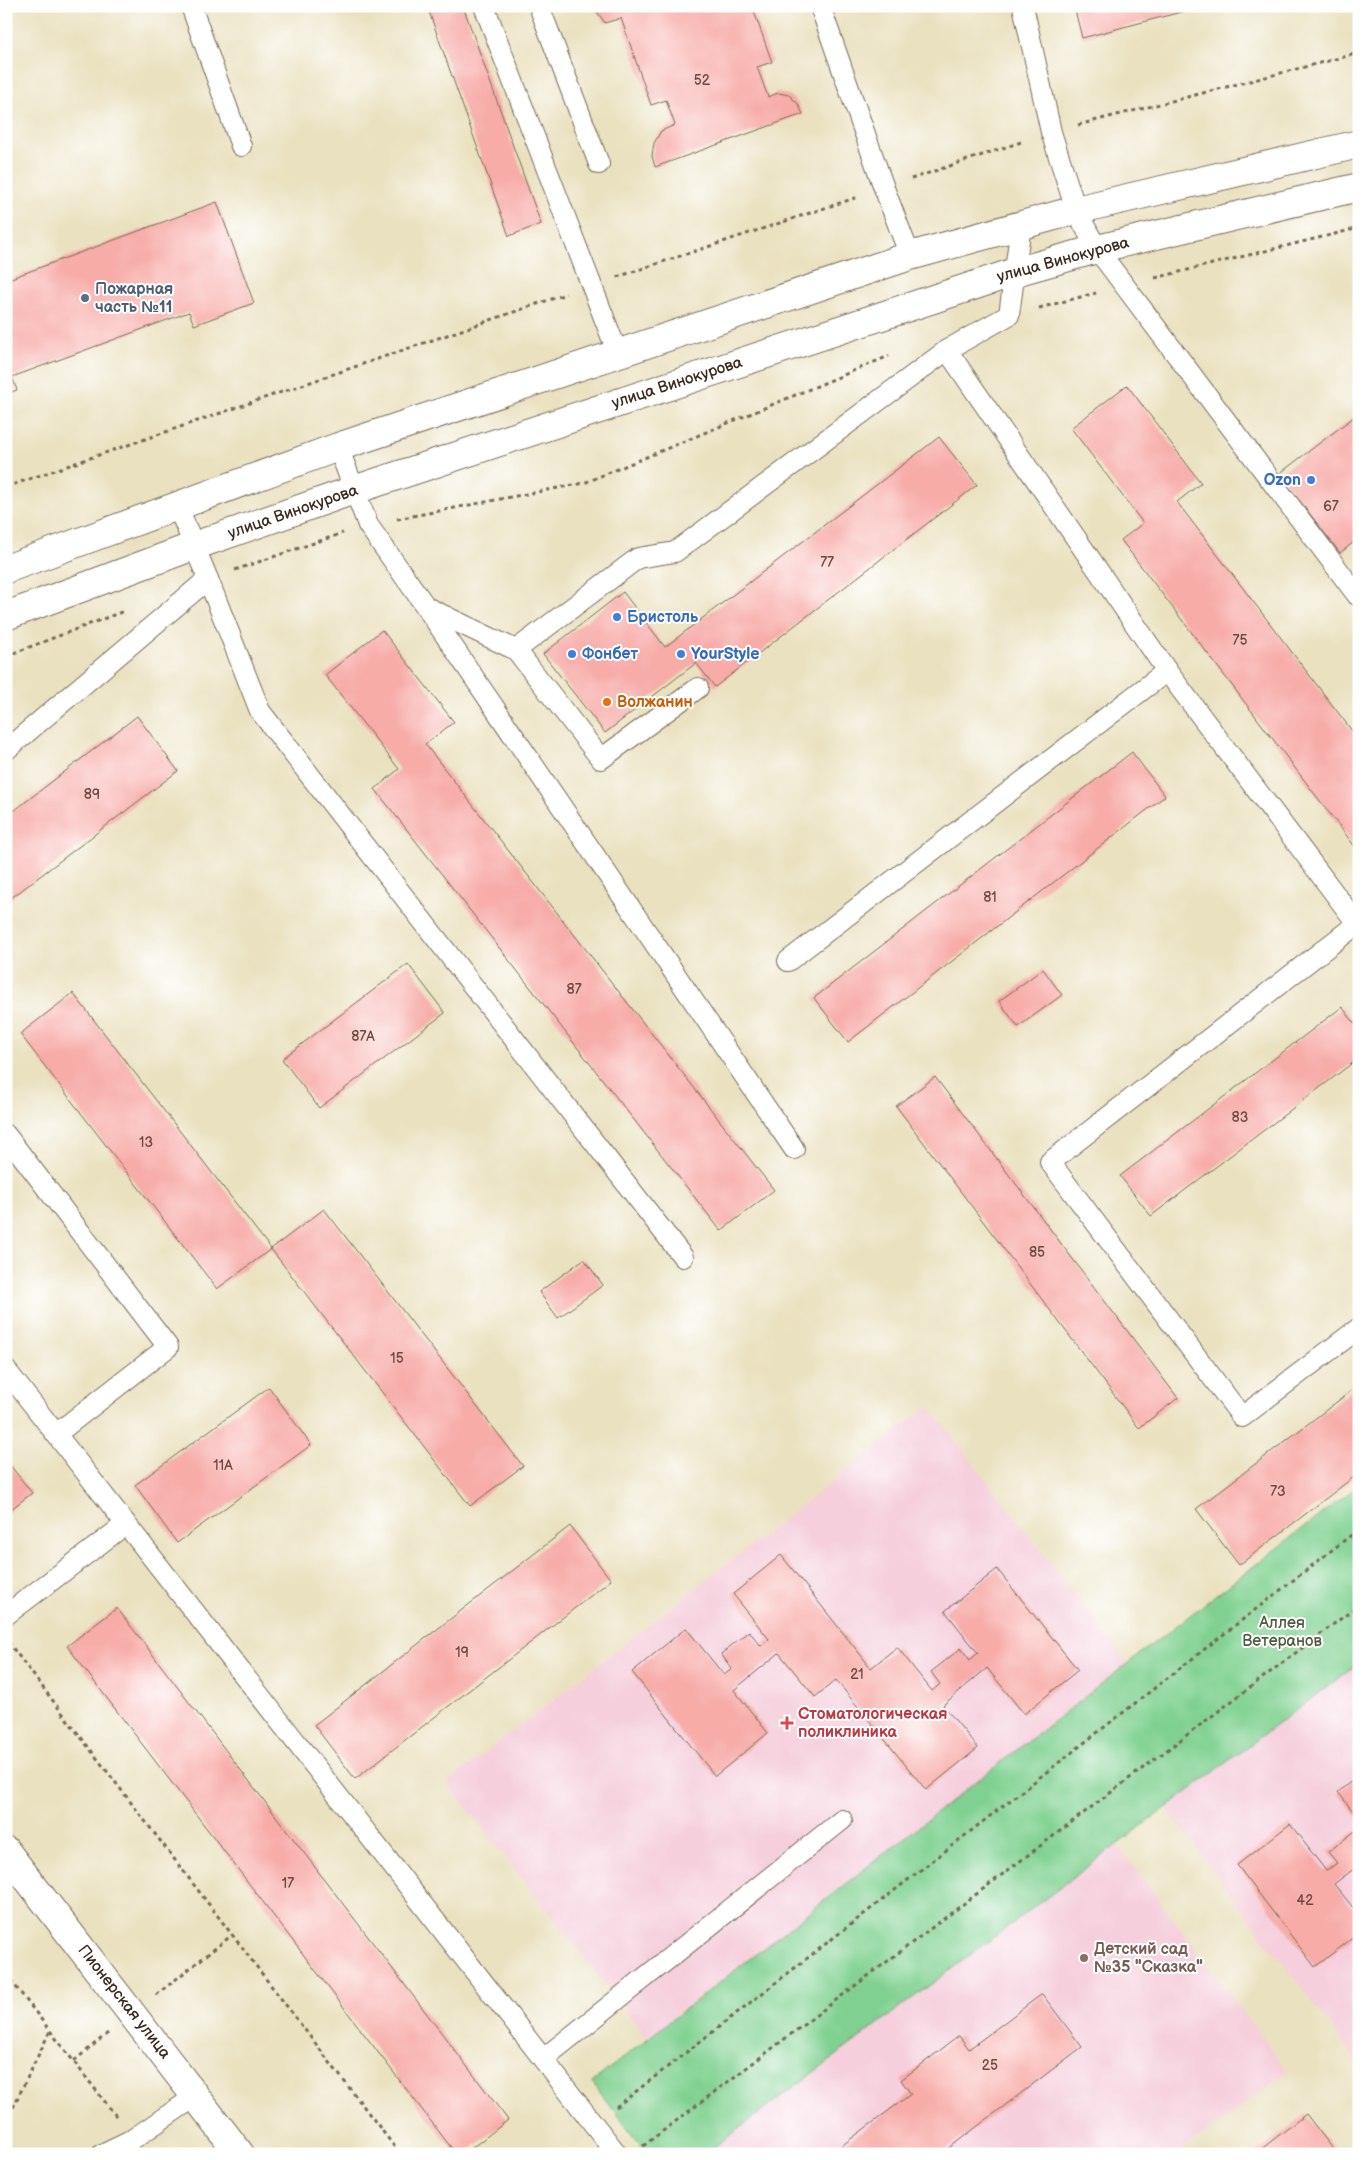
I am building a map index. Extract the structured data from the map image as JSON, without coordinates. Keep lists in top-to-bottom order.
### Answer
{
  "streets": {
    "main road": ["улица Винокурова", "Пионерская улица"]
  },
  "parks": ["Аллея Ветеранов"],
  "places": {
    "other": [
      "Пожарная часть №11",
      "Ozon",
      "Бристоль",
      "Фонбет",
      "YourStyle",
      "Волжанин",
      "Детский сад №35 \"Сказка\""
    ],
    "health": ["Cтоматологическая поликлиника"]
  },
  "house_numbers": [
    "52",
    "67",
    "77",
    "75",
    "89",
    "81",
    "87",
    "87А",
    "83",
    "13",
    "85",
    "15",
    "11А",
    "73",
    "19",
    "21",
    "17",
    "42",
    "25"
  ]
}
